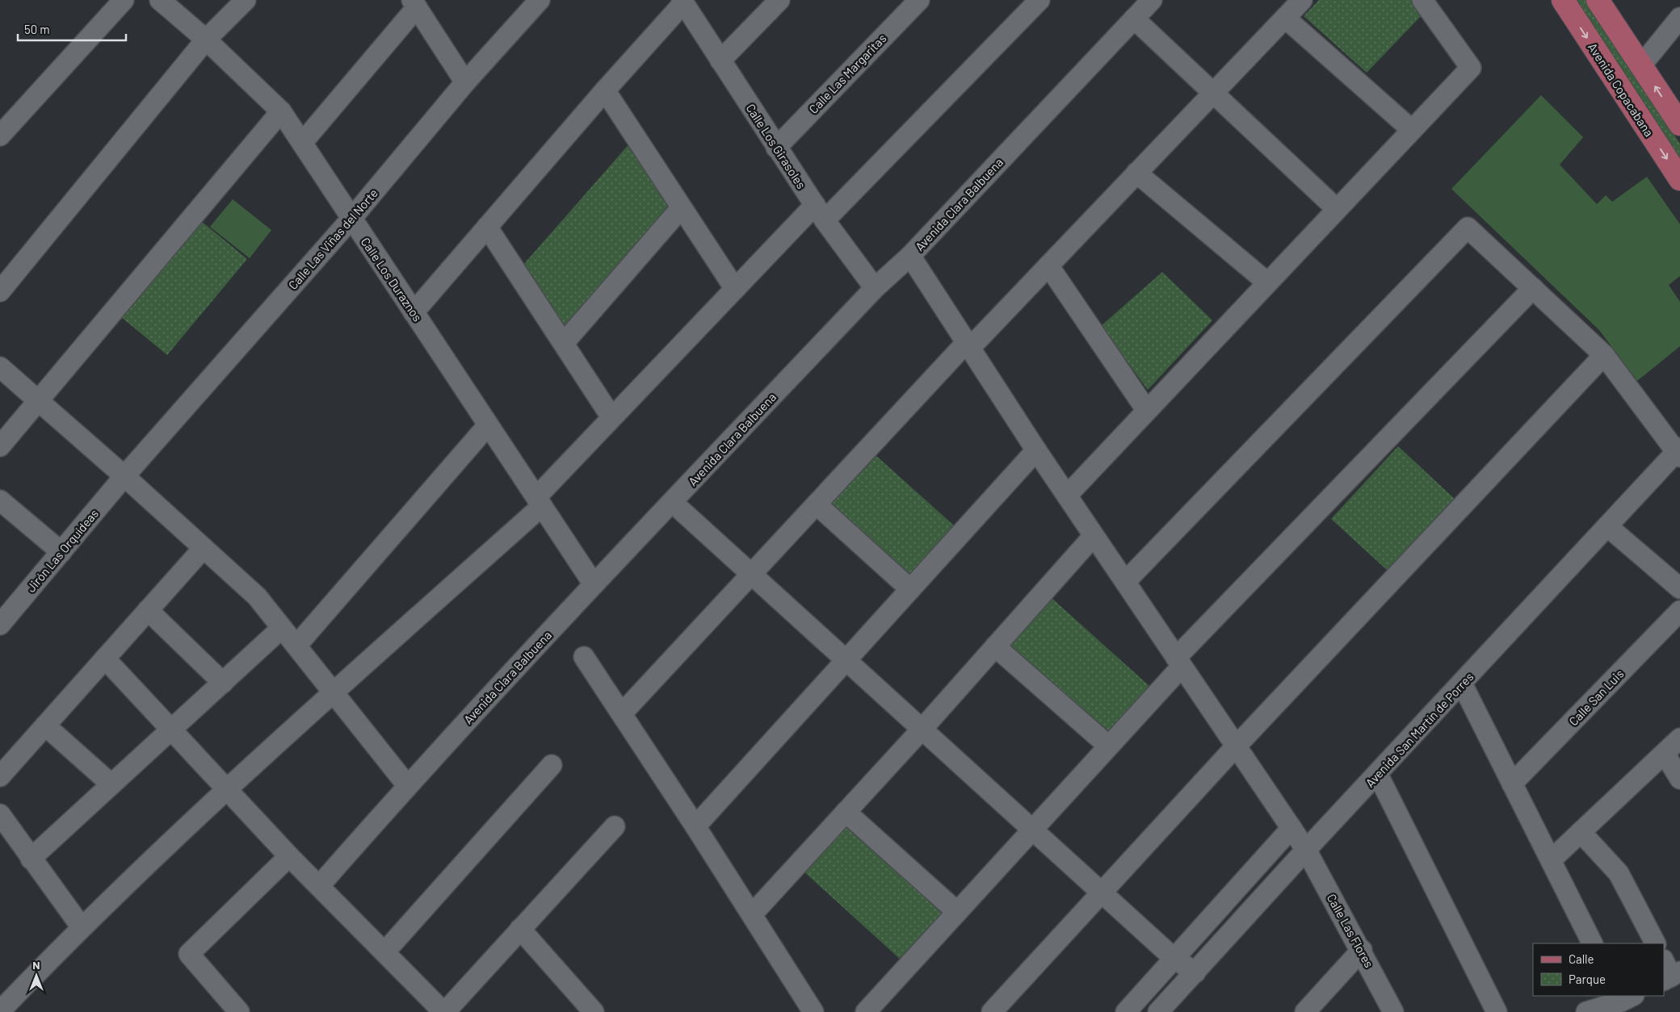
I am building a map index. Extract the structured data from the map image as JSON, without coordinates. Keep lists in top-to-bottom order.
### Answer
{
  "streets": {
    "main road": ["Avenida Copacabana"],
    "street": [
      "Calle Las Margaritas",
      "Calle Los Girasoles",
      "Avenida Clara Balbuena",
      "Calle Las Viñas del Norte",
      "Calle Los Duraznos",
      "Jirón Las Orquídeas",
      "Calle San Luis",
      "Avenida San Martín de Porres",
      "Calle Las Flores"
    ]
  },
  "crossings": [
    ["Calle Las Margaritas", "Calle Los Girasoles"],
    ["Calle Los Girasoles", "Avenida Clara Balbuena"],
    ["Avenida Clara Balbuena", "Calle Los Duraznos"],
    ["Avenida Clara Balbuena", "Calle Las Flores"],
    ["Calle Las Viñas del Norte", "Calle Los Duraznos"],
    ["Calle Las Viñas del Norte", "Jirón Las Orquídeas"],
    ["Avenida San Martín de Porres", "Calle Las Flores"]
  ],
  "legend": ["Calle", "Parque"],
  "scale_bar": "50 m",
  "north": "top"
}
